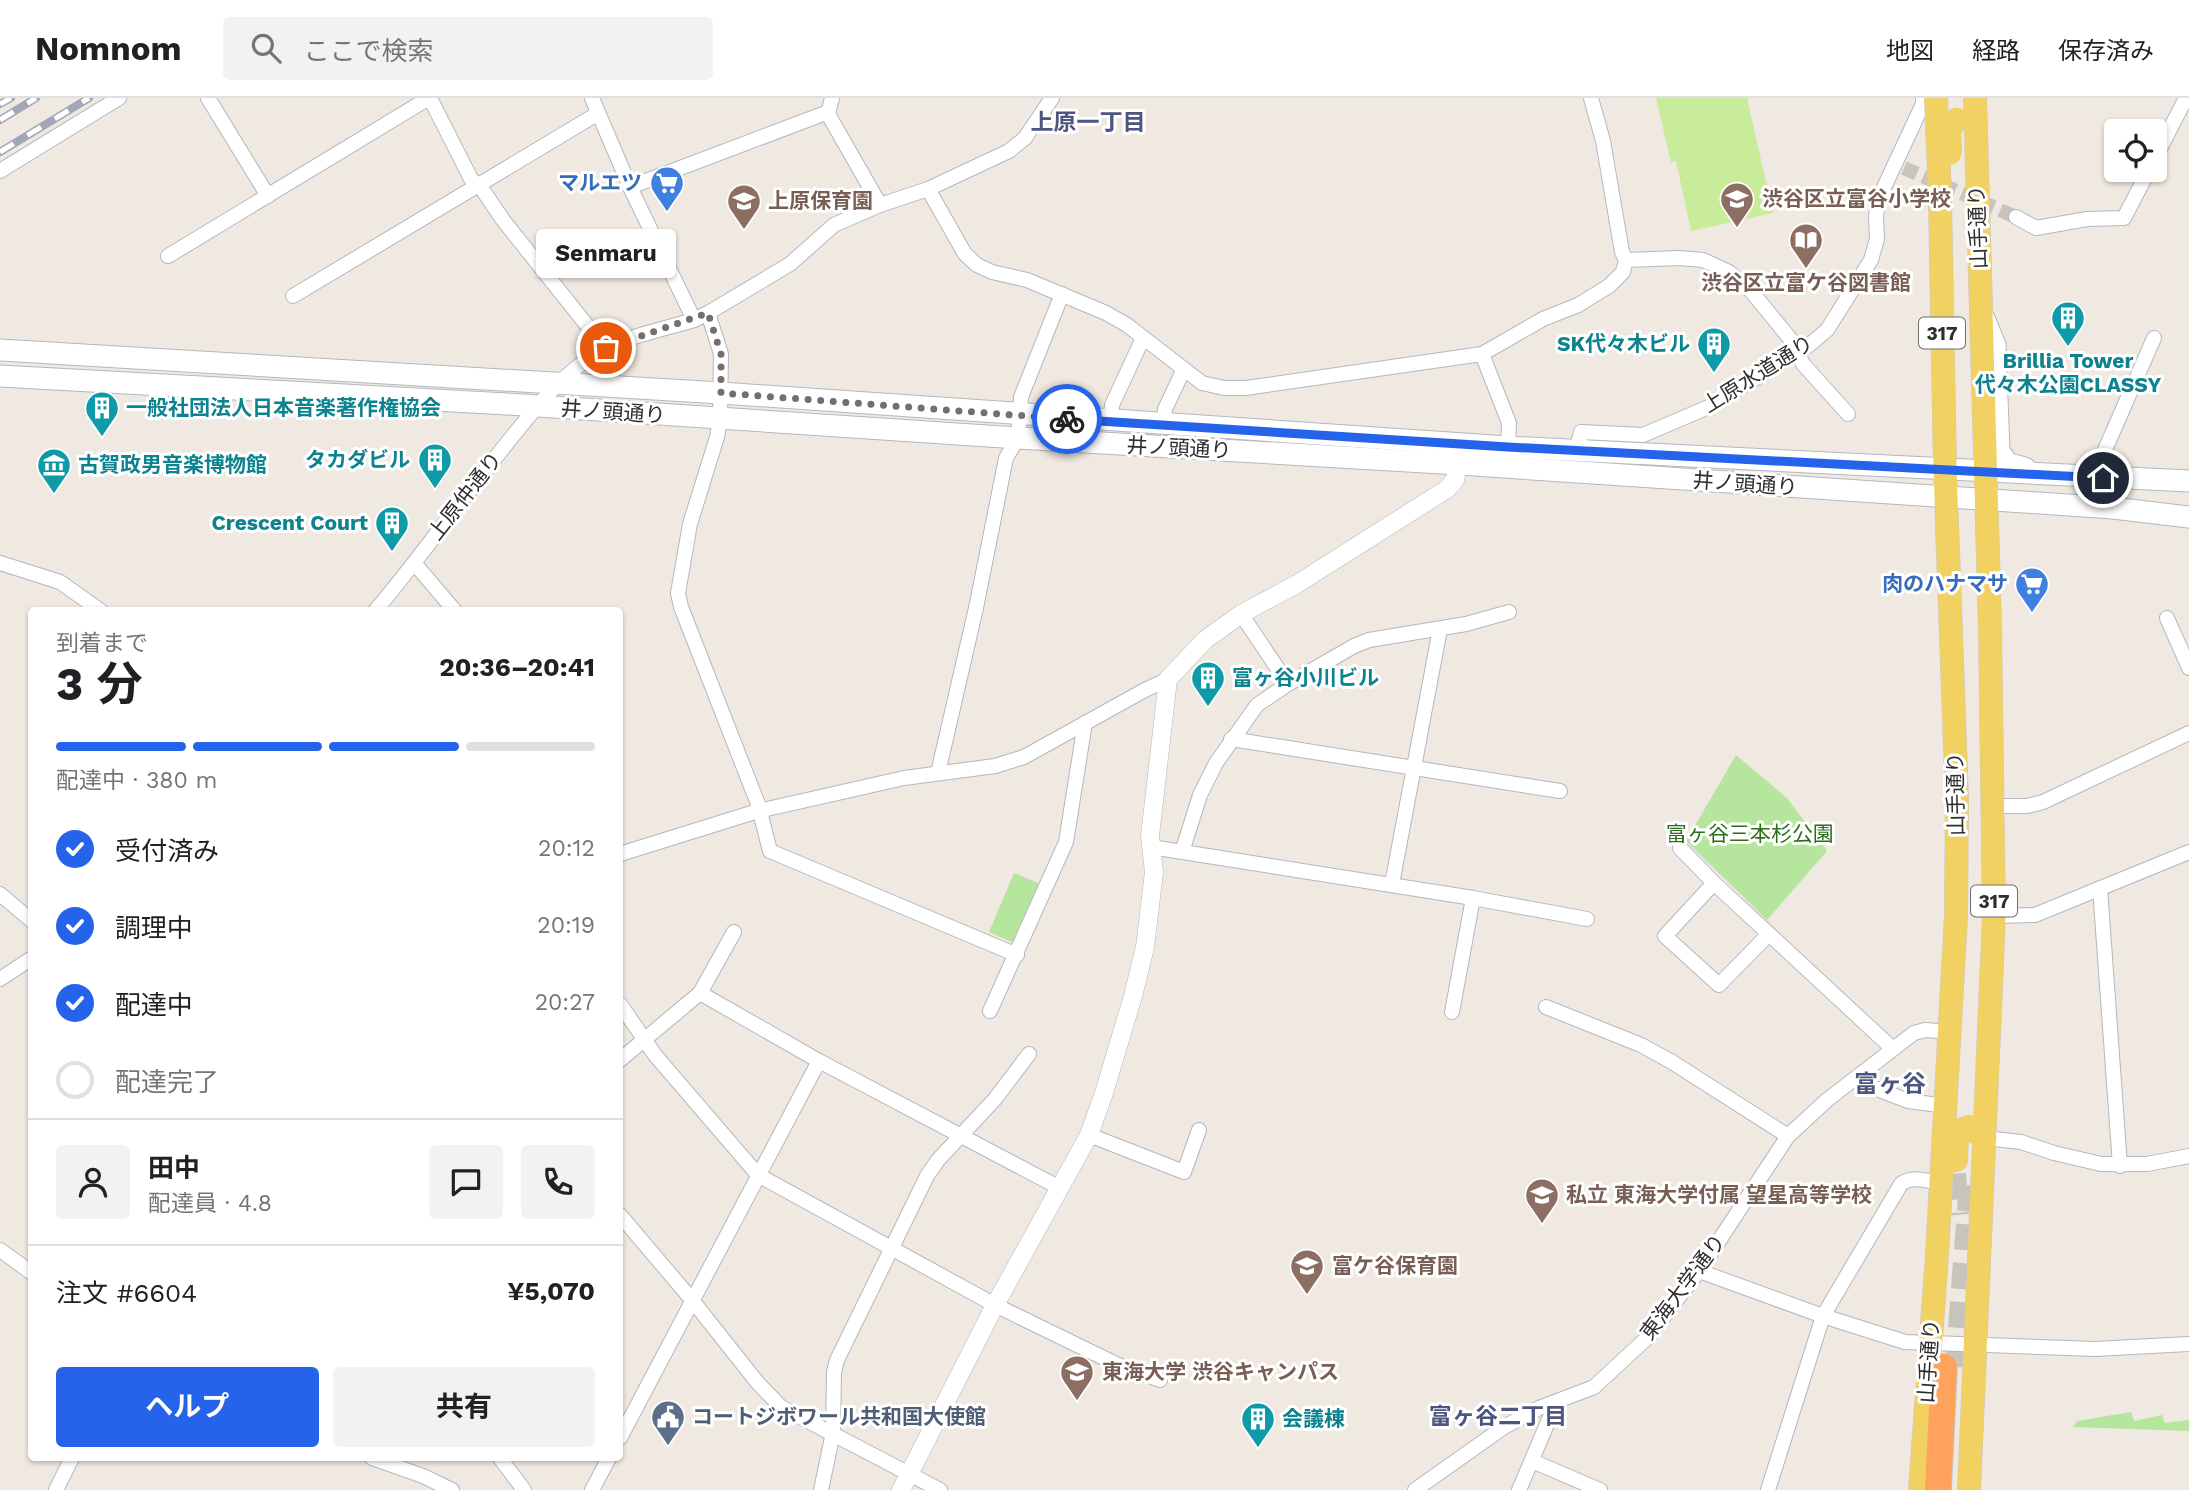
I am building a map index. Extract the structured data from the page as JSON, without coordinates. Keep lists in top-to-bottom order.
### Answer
{
  "streets": {
    "main road": ["山手通り", "317", "井ノ頭通り"],
    "street": ["上原水道通り", "上原仲通り", "東海大学通り"]
  },
  "crossings": [
    ["山手通り", "井ノ頭通り"],
    ["山手通り", "東海大学通り"],
    ["上原水道通り", "井ノ頭通り"],
    ["井ノ頭通り", "上原仲通り"]
  ],
  "districts": ["上原一丁目", "富ヶ谷", "富ヶ谷二丁目"],
  "parks": ["富ヶ谷三本杉公園"],
  "places": {
    "supermarket": ["マルエツ", "肉のハナマサ"],
    "school or university": [
      "渋谷区立富谷小学校",
      "上原保育園",
      "私立 東海大学付属 望星高等学校",
      "富ケ谷保育園",
      "東海大学 渋谷キャンパス"
    ],
    "library": ["渋谷区立富ケ谷図書館"],
    "building": [
      "Brillia Tower 代々木公園CLASSY",
      "SK代々木ビル",
      "一般社団法人日本音楽著作権協会",
      "タカダビル",
      "Crescent Court",
      "富ヶ谷小川ビル",
      "会議棟"
    ],
    "other": ["Senmaru"],
    "museum": ["古賀政男音楽博物館"],
    "public building": ["コートジボワール共和国大使館"]
  },
  "page": {
    "header": "Nomnom",
    "search": "ここで検索",
    "nav": ["地図", "経路", "保存済み"],
    "bubble": "Senmaru",
    "heading": ["3 分", "到着まで", "20:36–20:41"],
    "panel": [
      "田中",
      "配達員 · 4.8",
      "注文 #6604",
      "¥5,070"
    ],
    "bar": "配達中 · 380 m",
    "list": [
      ["受付済み", "20:12"],
      ["調理中", "20:19"],
      ["配達中", "20:27"],
      "配達完了"
    ],
    "buttons": ["ヘルプ", "共有"]
  }
}
